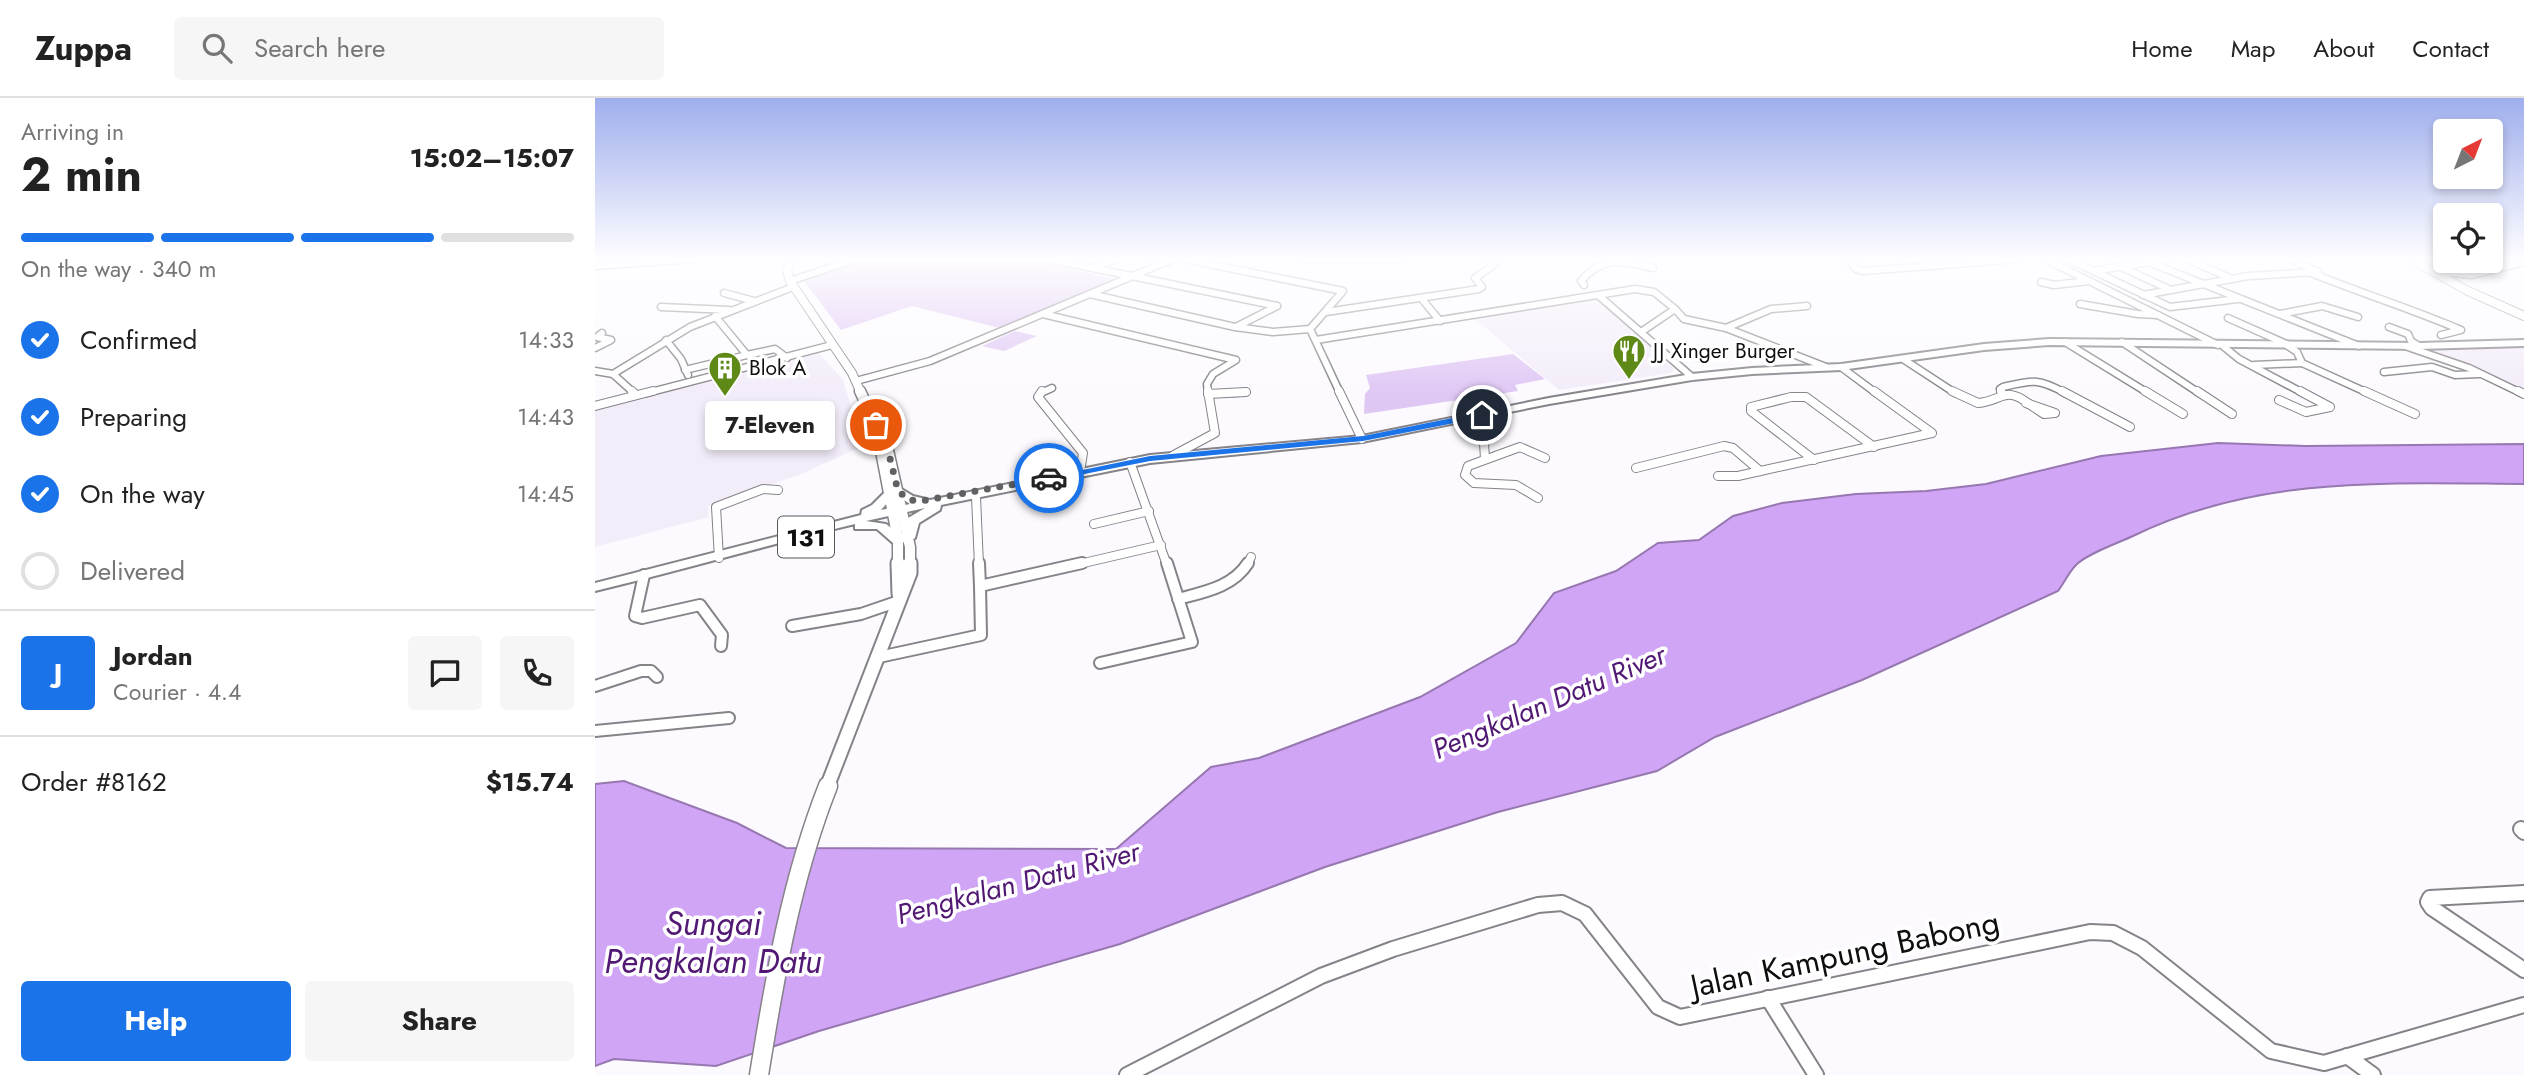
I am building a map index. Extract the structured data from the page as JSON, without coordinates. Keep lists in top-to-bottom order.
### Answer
{
  "streets": {
    "main road": ["131"],
    "street": ["Jalan Kampung Babong"]
  },
  "water": ["Pengkalan Datu River", "Sungai Pengkalan Datu"],
  "places": {
    "restaurant": ["JJ Xinger Burger"],
    "building": ["Blok A"],
    "other": ["7-Eleven"]
  },
  "north": "top right",
  "page": {
    "header": "Zuppa",
    "search": "Search here",
    "nav": [
      "Home",
      "Map",
      "About",
      "Contact"
    ],
    "heading": ["2 min", "Arriving in", "15:02–15:07"],
    "panel": [
      "Jordan",
      "Courier · 4.4",
      "Order #8162",
      "$15.74"
    ],
    "bar": "On the way · 340 m",
    "list": [
      ["Confirmed", "14:33"],
      ["Preparing", "14:43"],
      ["On the way", "14:45"],
      "Delivered"
    ],
    "bubble": "7-Eleven",
    "round": "J",
    "buttons": ["Help", "Share"]
  }
}
